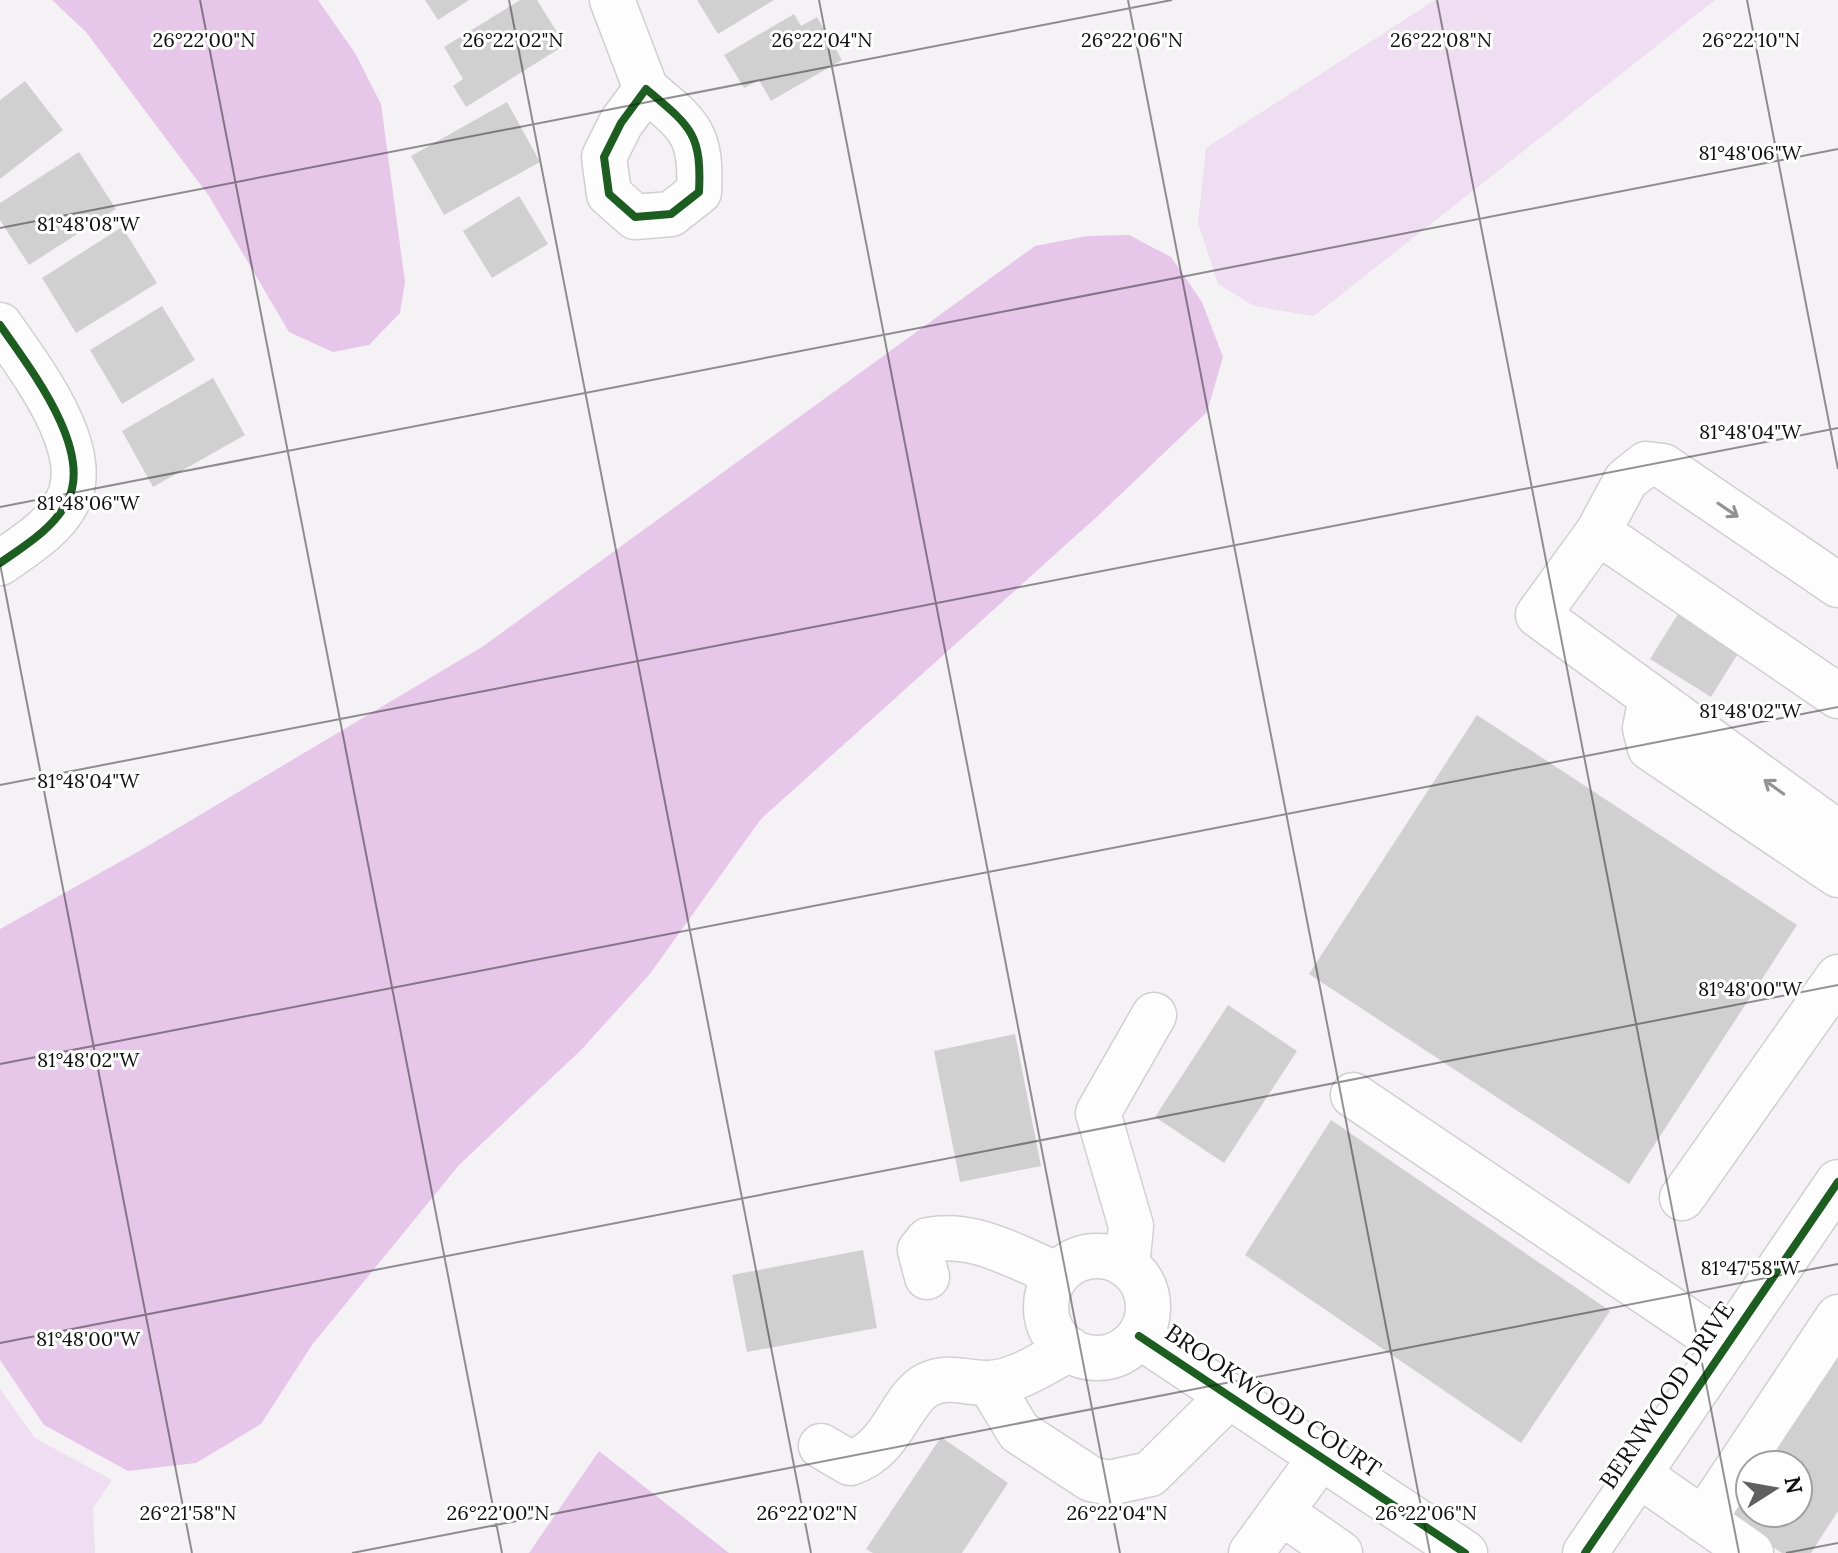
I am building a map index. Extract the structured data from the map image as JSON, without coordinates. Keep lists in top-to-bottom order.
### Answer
{
  "streets": {
    "street": ["BERNWOOD DRIVE", "BROOKWOOD COURT"]
  },
  "north": "right",
  "coordinates": [
    "26°22'00\"N",
    "26°22'02\"N",
    "26°22'04\"N",
    "26°22'06\"N",
    "26°22'08\"N",
    "26°22'10\"N",
    "81°48'06\"W",
    "81°48'08\"W",
    "81°48'04\"W",
    "81°48'02\"W",
    "81°48'00\"W",
    "81°47'58\"W",
    "26°21'58\"N"
  ]
}
